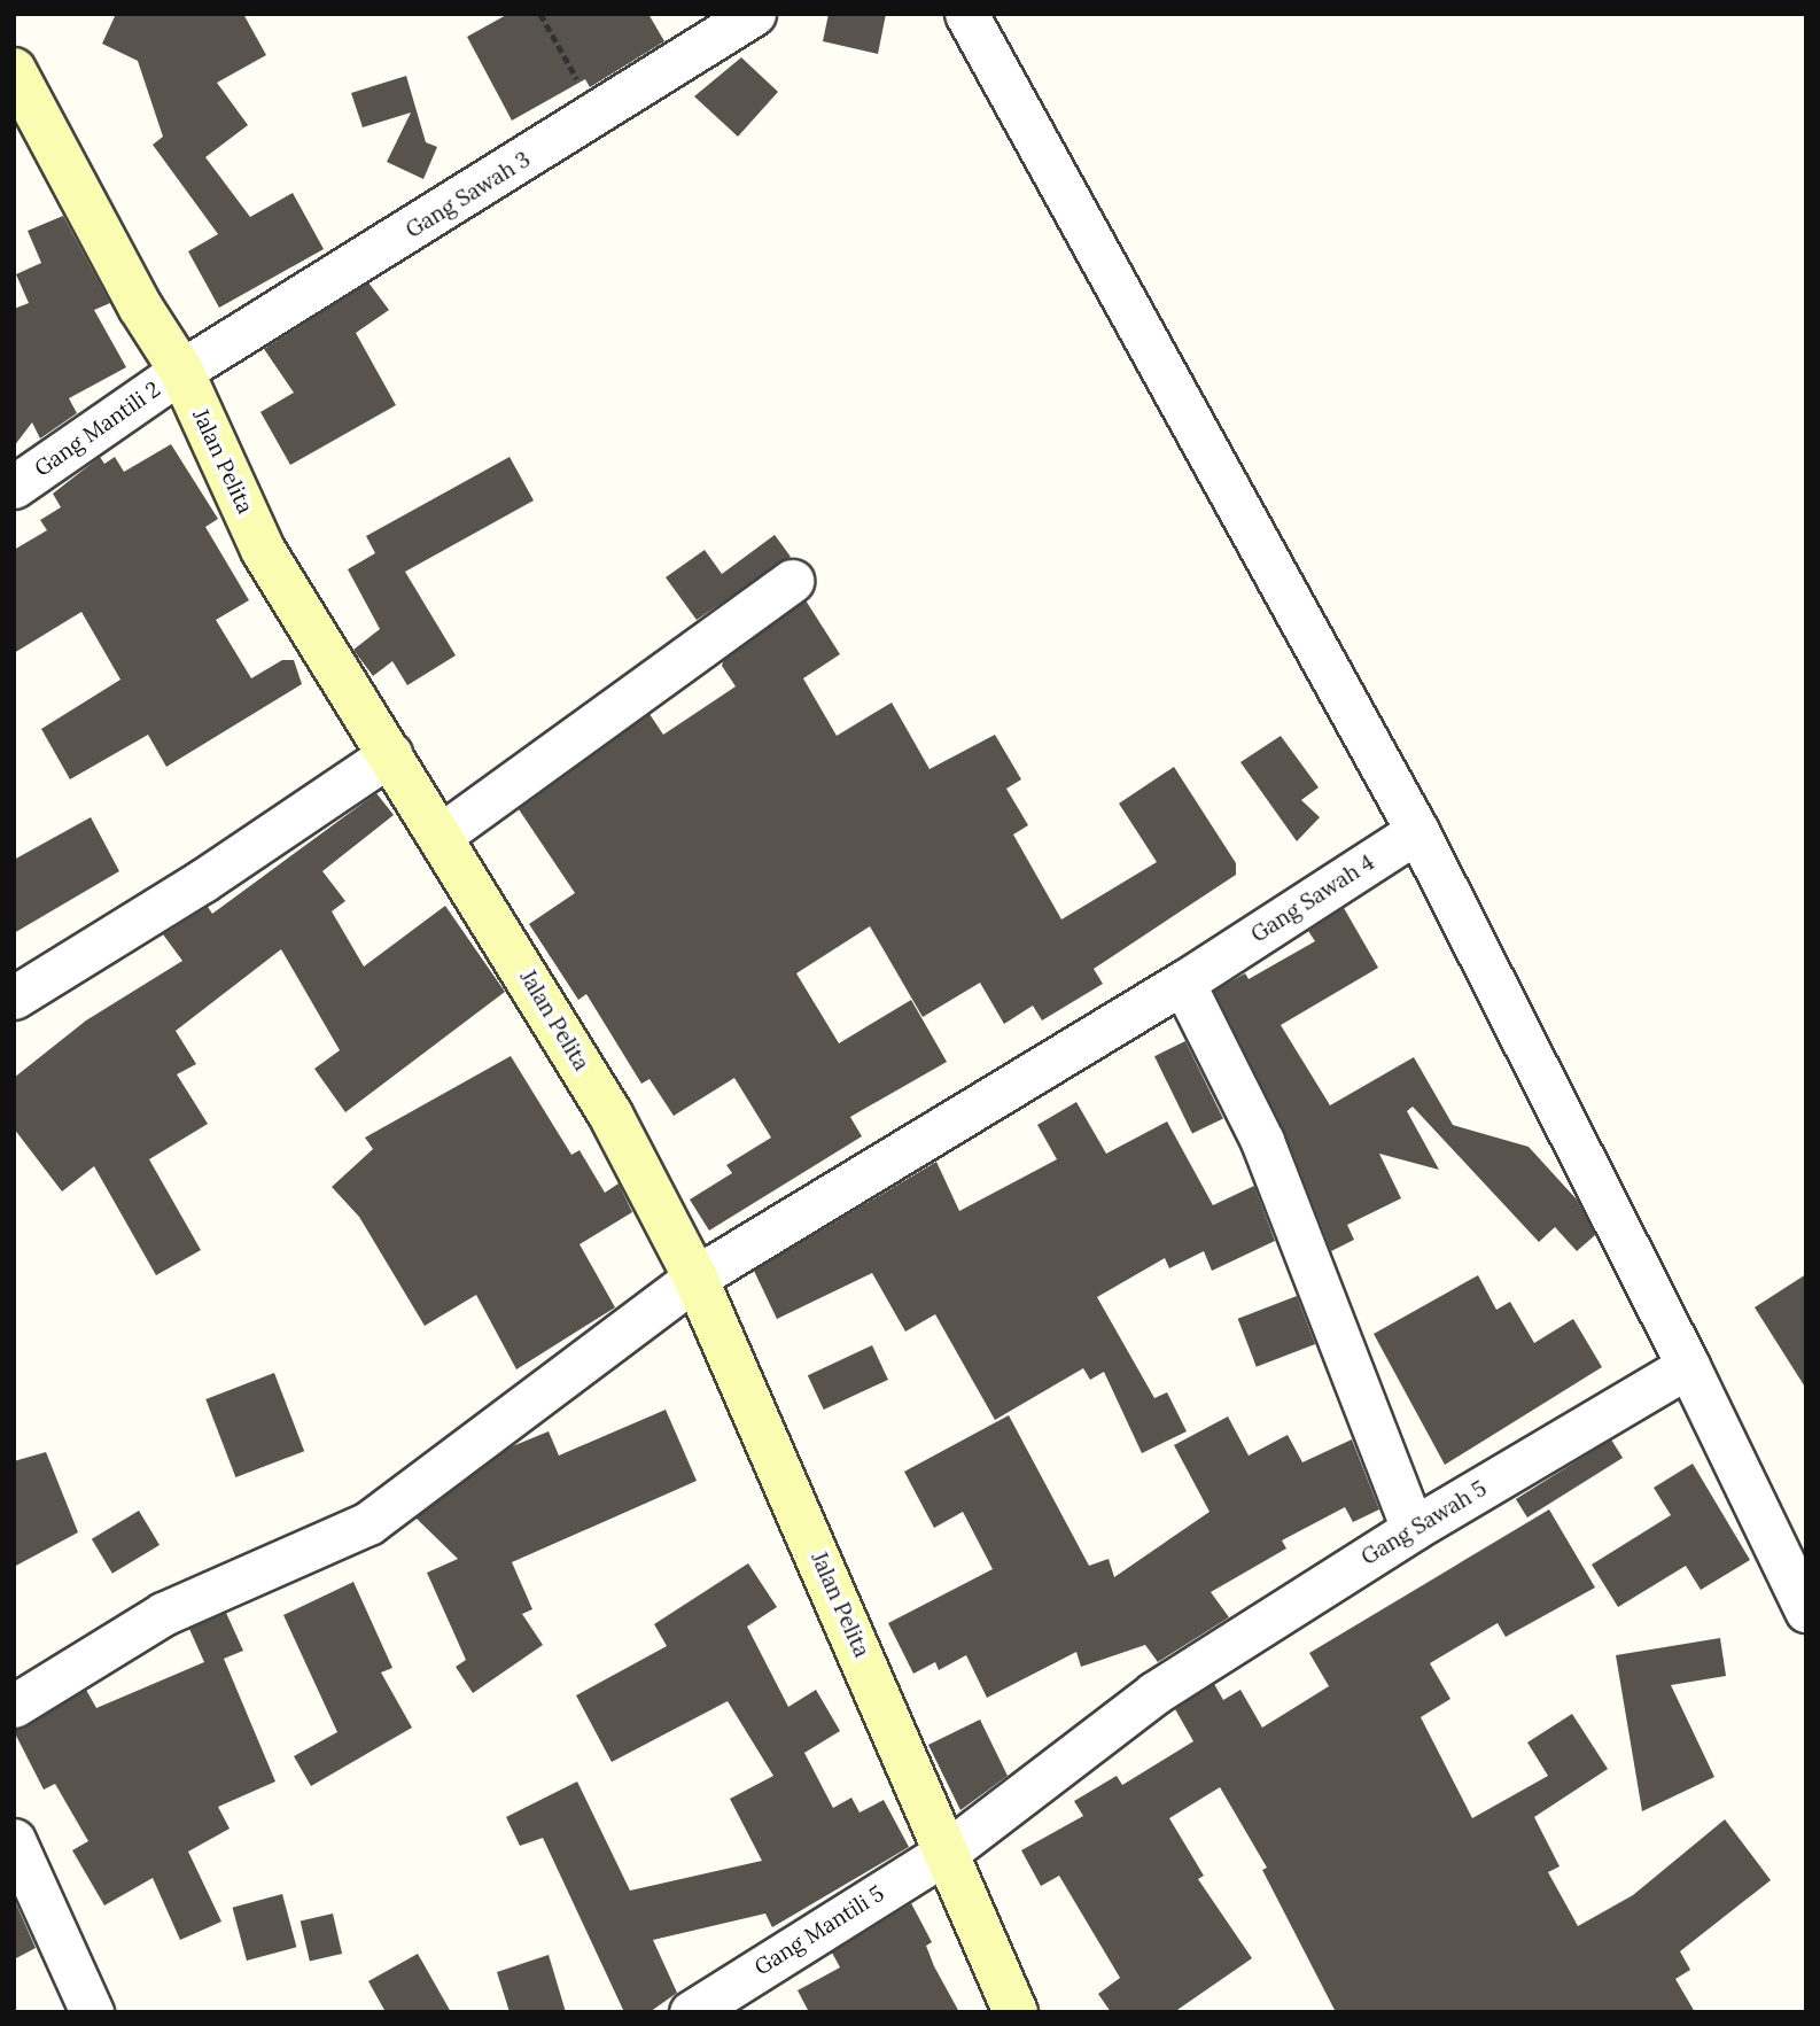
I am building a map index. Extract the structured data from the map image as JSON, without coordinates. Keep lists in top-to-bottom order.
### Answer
{
  "streets": {
    "street": [
      "Gang Sawah 3",
      "Gang Mantili 2",
      "Jalan Pelita",
      "Gang Sawah 4",
      "Gang Sawah 5",
      "Gang Mantili 5"
    ]
  },
  "crossings": [
    ["Gang Sawah 3", "Gang Mantili 2"],
    ["Gang Sawah 3", "Jalan Pelita"],
    ["Gang Mantili 2", "Jalan Pelita"],
    ["Jalan Pelita", "Gang Sawah 4"],
    ["Jalan Pelita", "Gang Sawah 5"],
    ["Jalan Pelita", "Gang Mantili 5"],
    ["Gang Sawah 5", "Gang Mantili 5"]
  ]
}
